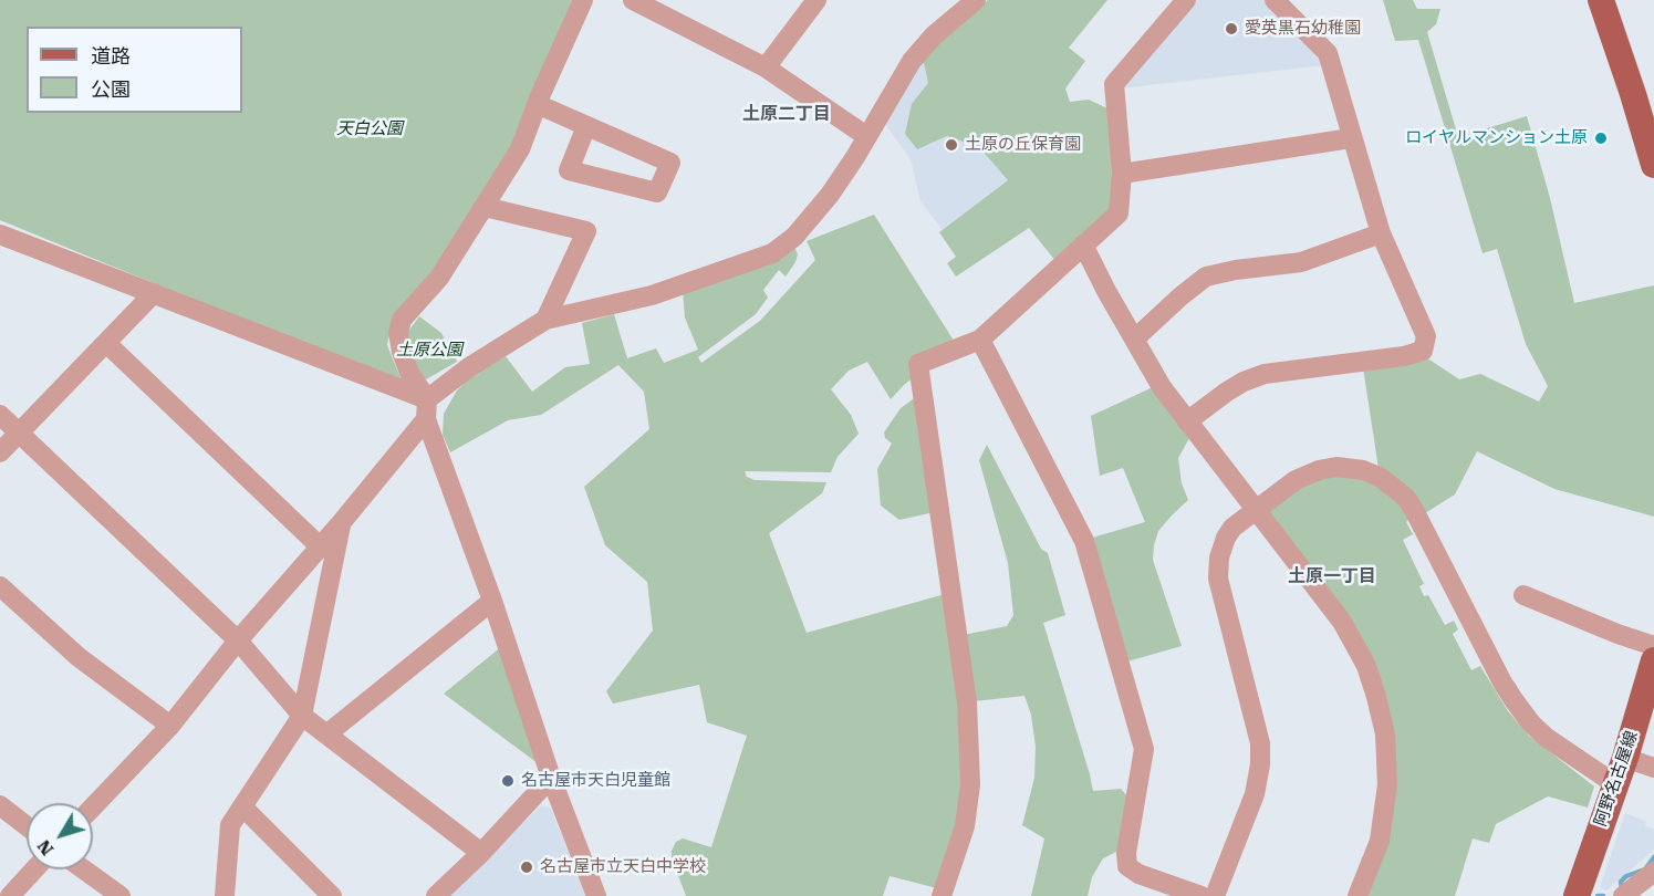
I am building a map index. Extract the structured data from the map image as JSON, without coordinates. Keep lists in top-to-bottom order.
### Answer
{
  "streets": {
    "main road": ["阿野名古屋線"]
  },
  "districts": ["土原二丁目", "土原一丁目"],
  "parks": ["天白公園", "土原公園"],
  "places": [
    "愛英黒石幼稚園",
    "ロイヤルマンション土原",
    "土原の丘保育園",
    "名古屋市天白児童館",
    "名古屋市立天白中学校"
  ],
  "legend": ["道路", "公園"],
  "north": "bottom left"
}
